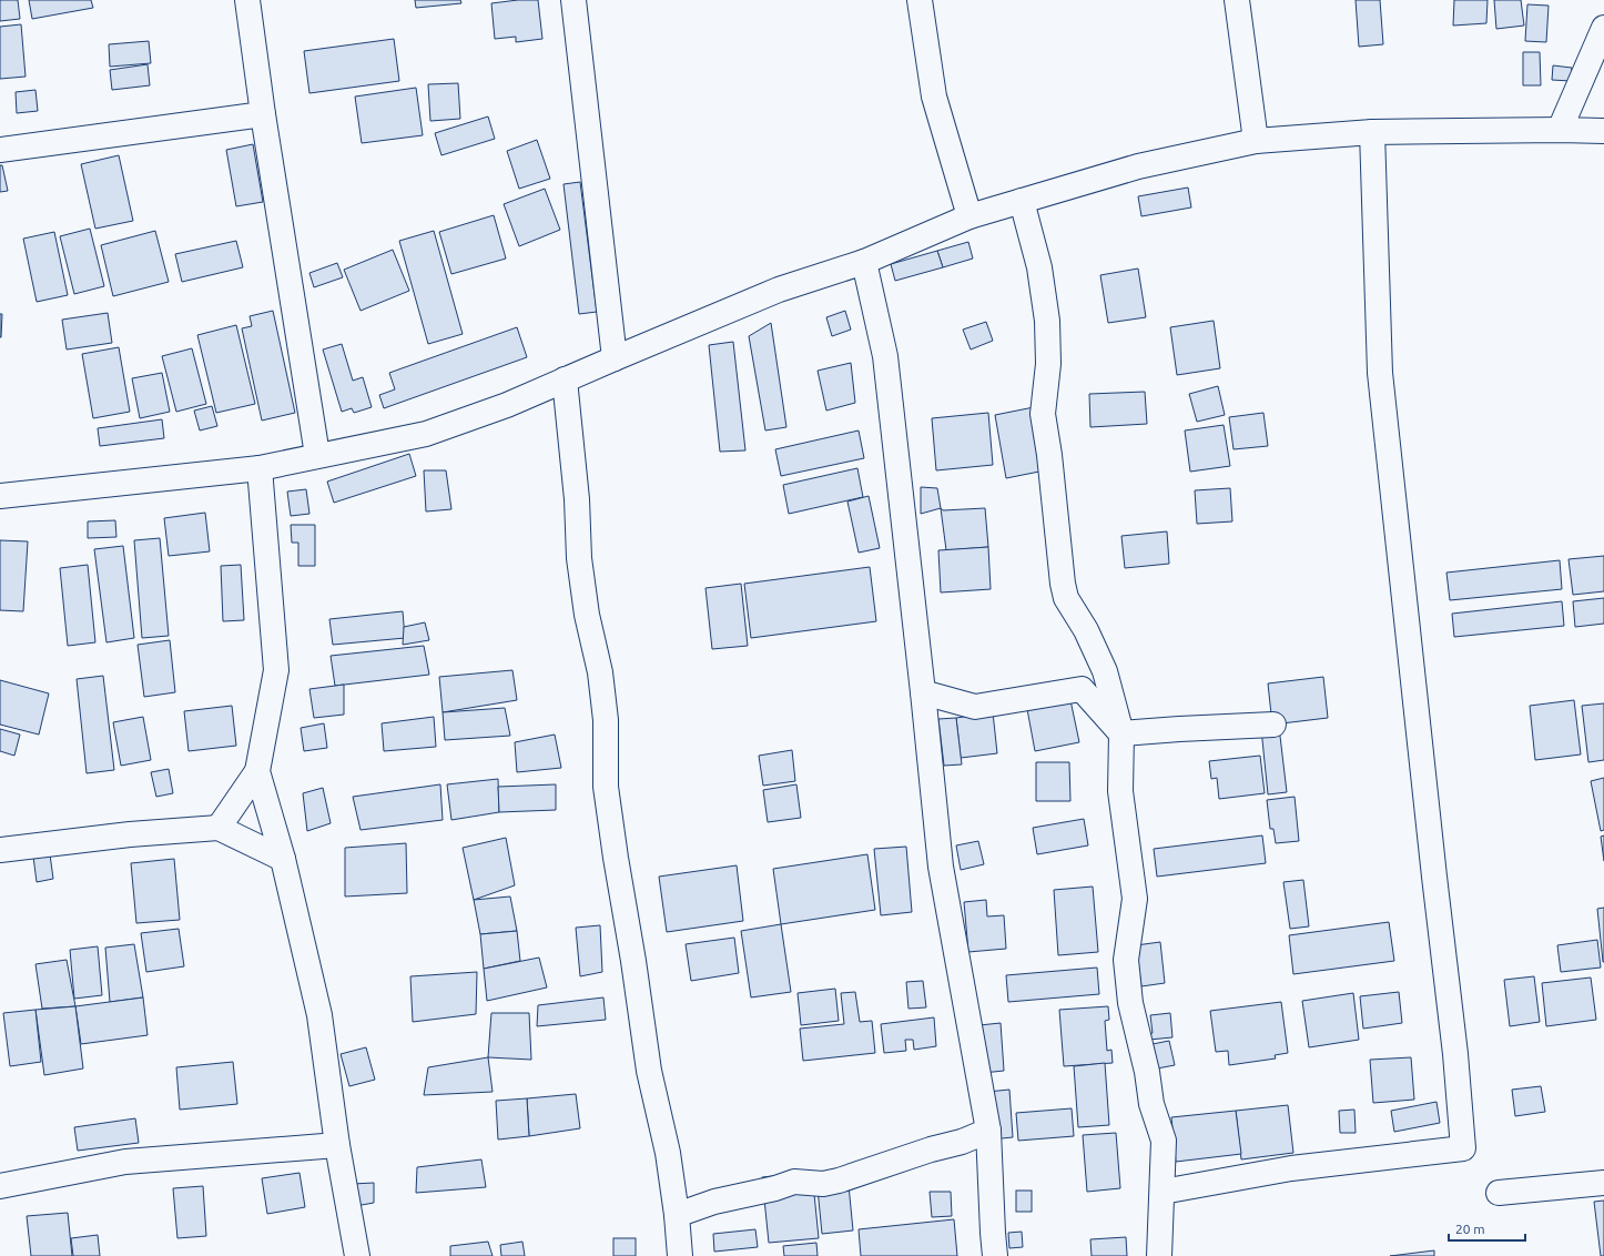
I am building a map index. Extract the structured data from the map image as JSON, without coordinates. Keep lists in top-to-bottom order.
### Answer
{
  "scale_bar": "20 m"
}
